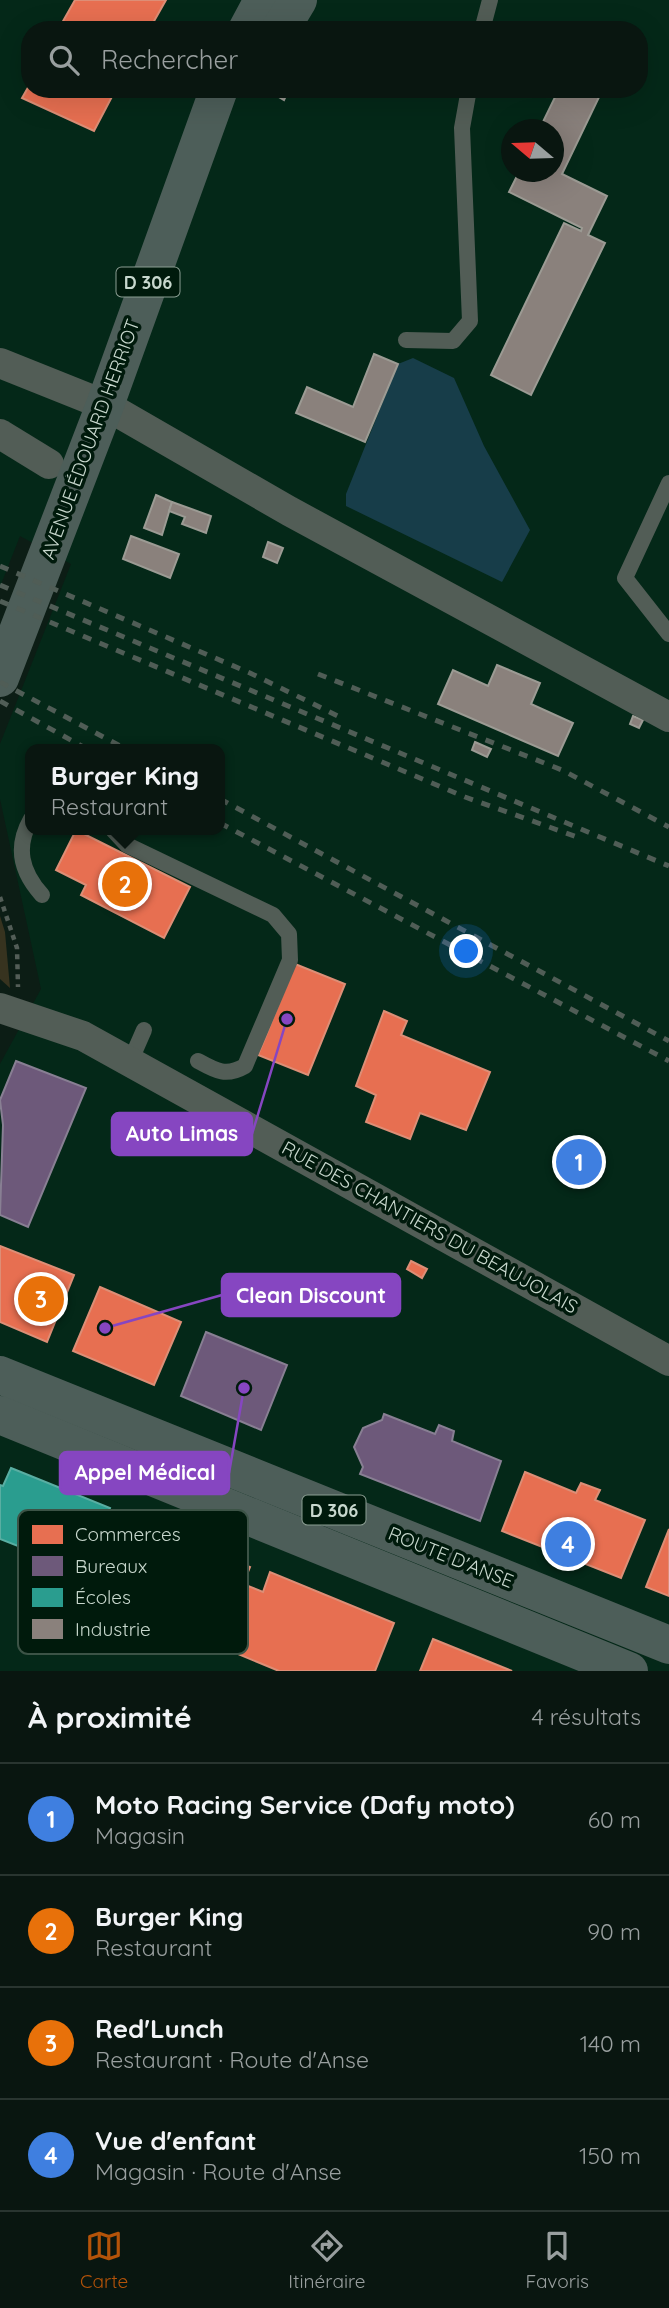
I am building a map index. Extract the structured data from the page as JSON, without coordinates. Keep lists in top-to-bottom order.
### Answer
{
  "streets": {
    "main road": ["D 306", "AVENUE ÉDOUARD HERRIOT", "ROUTE D'ANSE"],
    "street": ["RUE DES CHANTIERS DU BEAUJOLAIS"]
  },
  "places": ["Auto Limas", "Clean Discount", "Appel Médical"],
  "legend": [
    "Commerces",
    "Bureaux",
    "Écoles",
    "Industrie"
  ],
  "north": "left",
  "page": {
    "search": "Rechercher",
    "popup": ["Burger King", "Restaurant"],
    "pins": [
      "2",
      "1",
      "3",
      "4"
    ],
    "heading": ["À proximité", "4 résultats"],
    "list": [
      {
        "mark": "1",
        "name": "Moto Racing Service (Dafy moto)",
        "note": "Magasin",
        "value": "60 m"
      },
      {
        "mark": "2",
        "name": "Burger King",
        "note": "Restaurant",
        "value": "90 m"
      },
      {
        "mark": "3",
        "name": "Red'Lunch",
        "note": "Restaurant · Route d'Anse",
        "value": "140 m"
      },
      {
        "mark": "4",
        "name": "Vue d'enfant",
        "note": "Magasin · Route d'Anse",
        "value": "150 m"
      }
    ],
    "nav": ["Carte", "Itinéraire", "Favoris"]
  }
}
